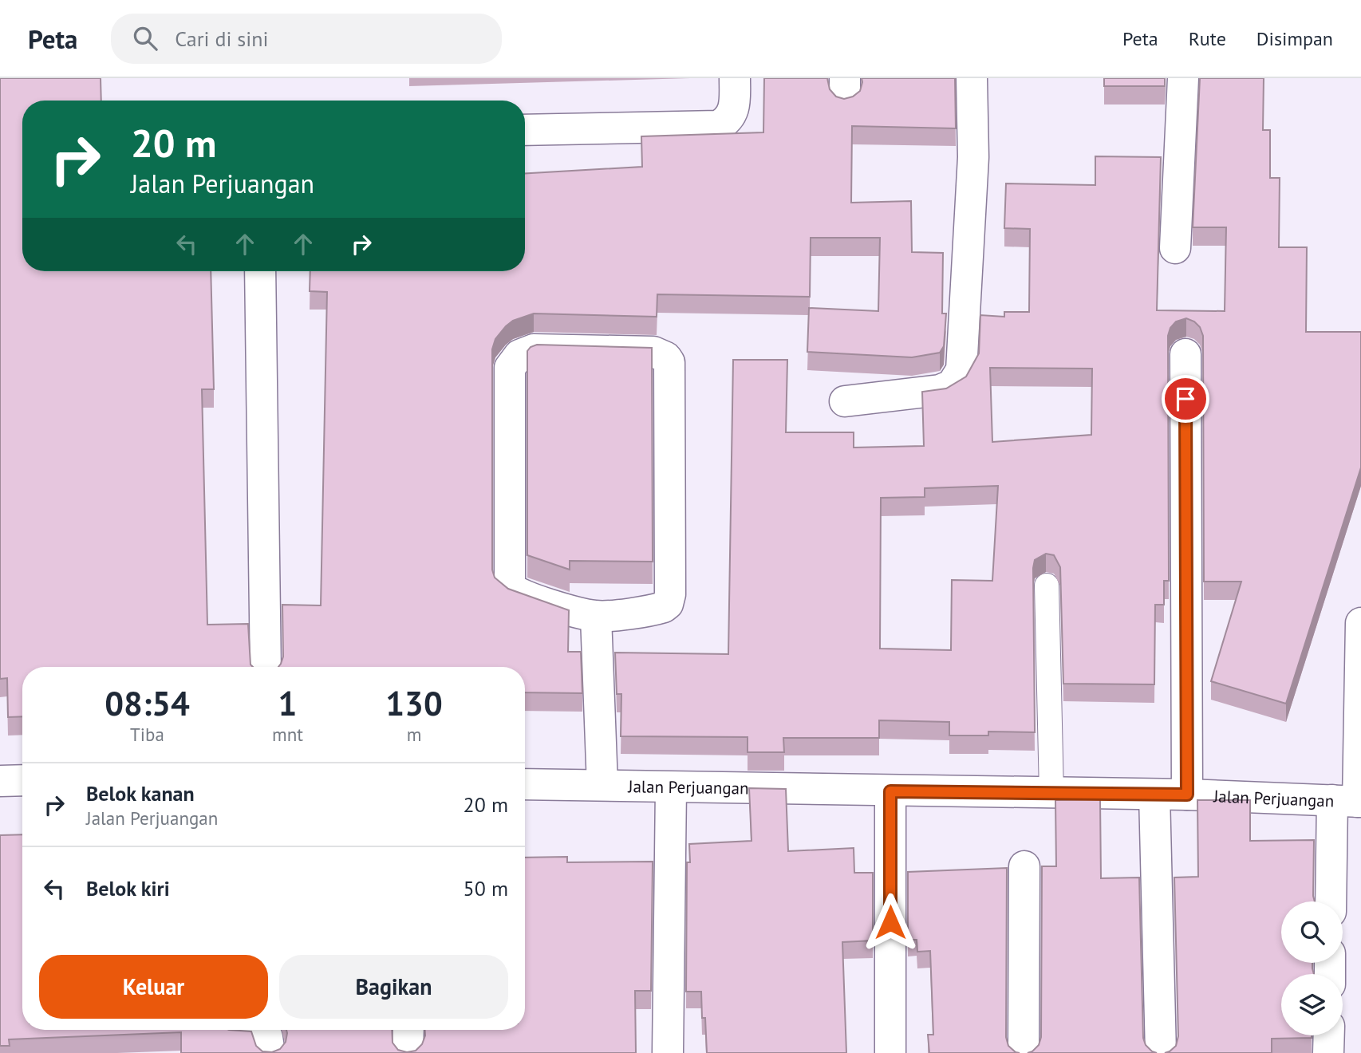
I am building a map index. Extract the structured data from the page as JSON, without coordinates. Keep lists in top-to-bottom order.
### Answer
{
  "streets": {
    "street": ["Jalan Perjuangan"]
  },
  "page": {
    "header": "Peta",
    "search": "Cari di sini",
    "nav": ["Peta", "Rute", "Disimpan"],
    "turn": ["20 m", "Jalan Perjuangan"],
    "eta": [
      "08:54",
      "Tiba",
      "1",
      "mnt",
      "130",
      "m"
    ],
    "list": [
      {
        "name": "Belok kanan",
        "note": "Jalan Perjuangan",
        "value": "20 m"
      },
      {
        "name": "Belok kiri",
        "value": "50 m"
      }
    ],
    "buttons": ["Keluar", "Bagikan"]
  }
}
